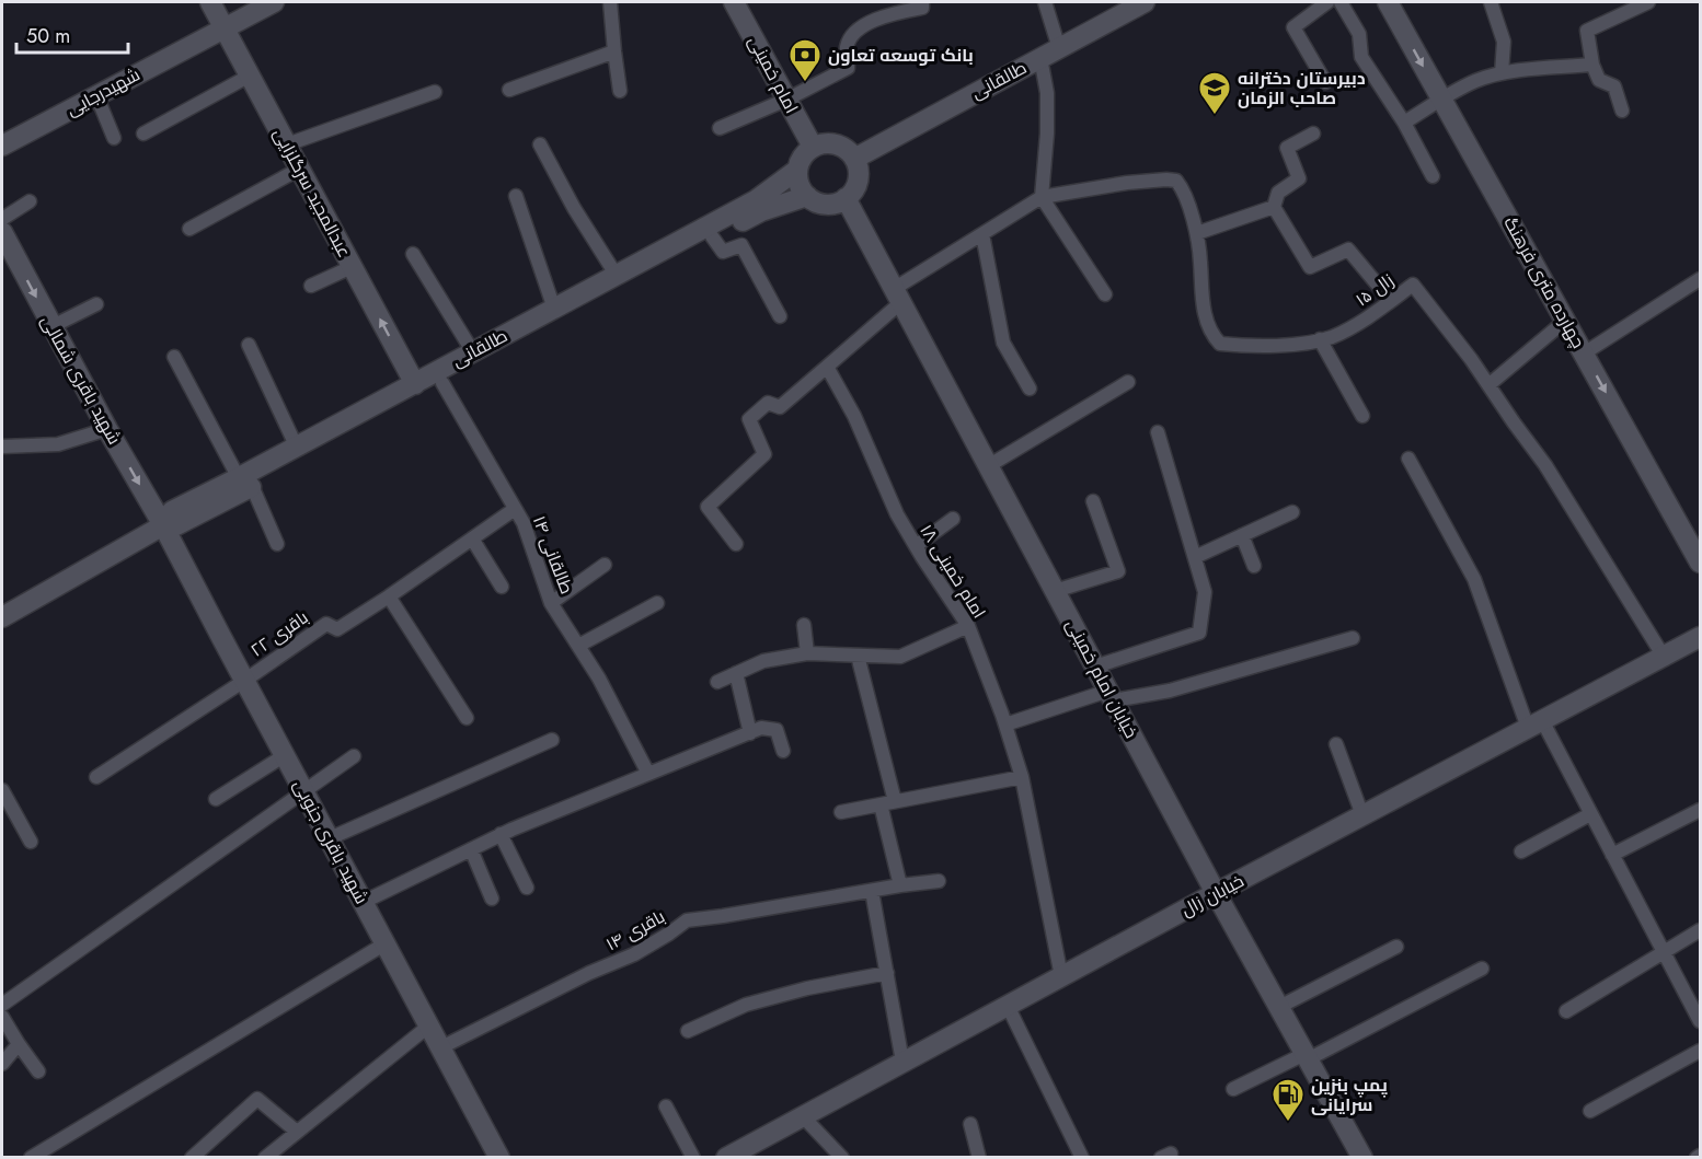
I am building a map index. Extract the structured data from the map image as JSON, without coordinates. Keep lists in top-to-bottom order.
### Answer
{
  "streets": {
    "main road": [
      "امام خمینی",
      "طالقانی",
      "شهیدرجایی",
      "عبدالمجید سرگلزایی",
      "چهارده متری فرهنگ",
      "شهید باقری شمالی",
      "خیابان امام خمینی",
      "شهید باقری جنوبی",
      "خیابان زال"
    ],
    "street": [
      "زال ۱۵",
      "طالقانی ۱۴",
      "امام خمینی ۱۸",
      "باقری ۲۲",
      "باقری ۱۴"
    ]
  },
  "crossings": [
    ["امام خمینی", "طالقانی"],
    ["امام خمینی", "خیابان امام خمینی"],
    ["طالقانی", "عبدالمجید سرگلزایی"],
    ["طالقانی", "شهید باقری شمالی"],
    ["طالقانی", "طالقانی ۱۴"],
    ["طالقانی", "خیابان امام خمینی"],
    ["طالقانی", "شهید باقری جنوبی"],
    ["شهیدرجایی", "عبدالمجید سرگلزایی"],
    ["زال ۱۵", "خیابان زال"],
    ["شهید باقری شمالی", "شهید باقری جنوبی"],
    ["طالقانی ۱۴", "باقری ۲۲"],
    ["امام خمینی ۱۸", "خیابان زال"],
    ["باقری ۲۲", "شهید باقری جنوبی"],
    ["خیابان امام خمینی", "خیابان زال"],
    ["شهید باقری جنوبی", "باقری ۱۴"]
  ],
  "one_way": ["چهارده متری فرهنگ", "شهید باقری شمالی"],
  "places": {
    "bank": ["بانک توسعه تعاون"],
    "school or university": ["دبیرستان دخترانه صاحب الزمان"],
    "fuel station": ["پمپ بنزین سرایانی"]
  },
  "scale_bar": "50 m"
}
